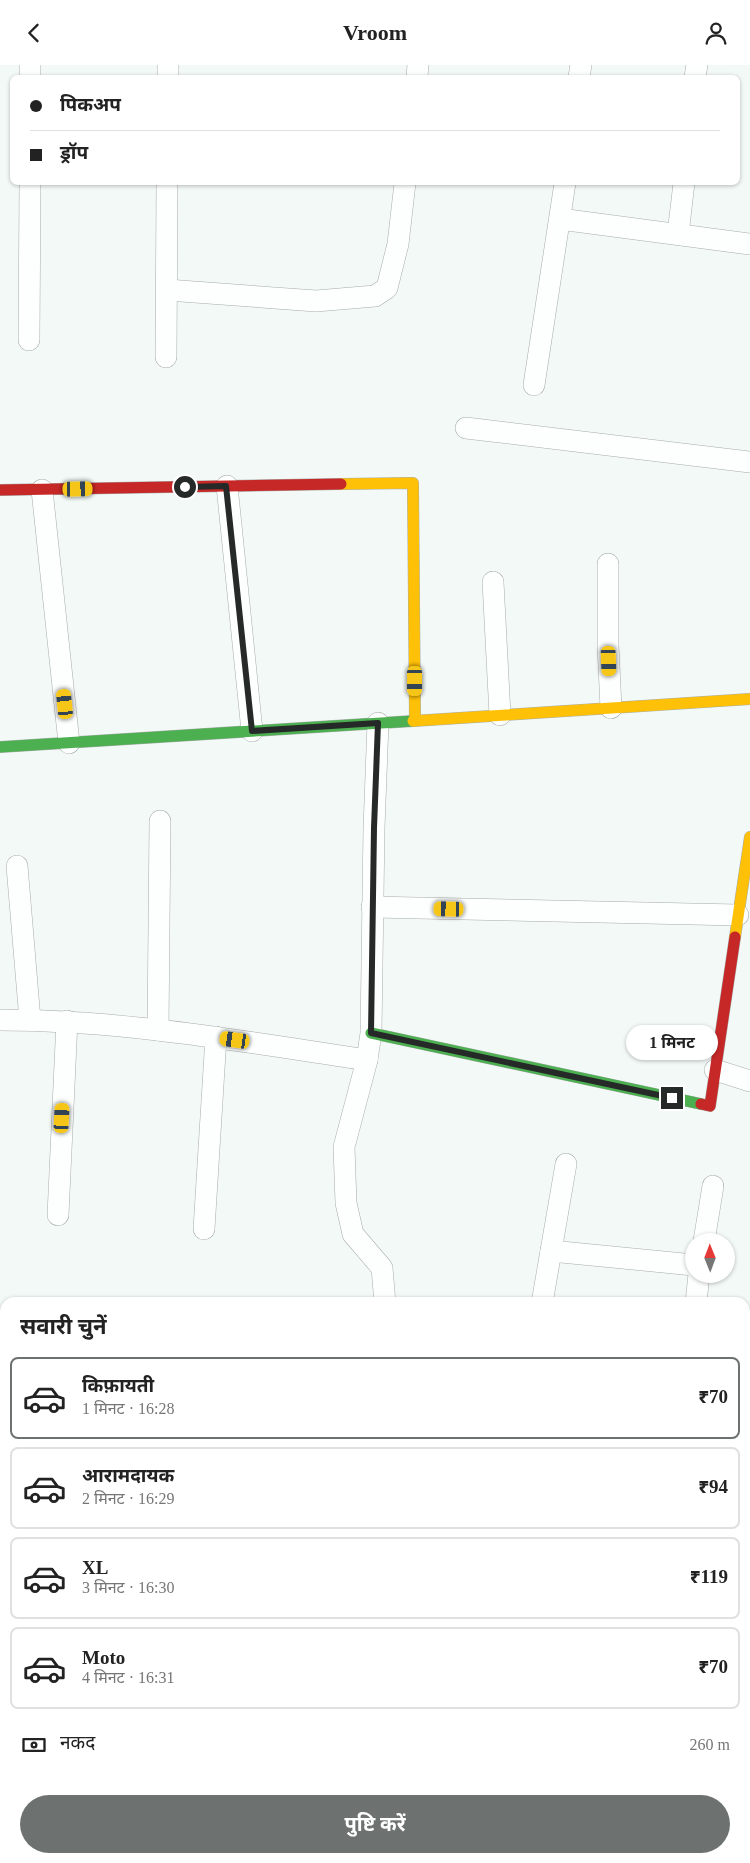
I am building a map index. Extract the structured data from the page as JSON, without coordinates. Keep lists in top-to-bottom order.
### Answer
{
  "north": "top",
  "page": {
    "header": "Vroom",
    "banner": ["पिकअप", "ड्रॉप"],
    "bubble": "1 मिनट",
    "heading": "सवारी चुनें",
    "list": [
      {
        "name": "किफ़ायती",
        "note": "1 मिनट · 16:28",
        "value": "₹70"
      },
      {
        "name": "आरामदायक",
        "note": "2 मिनट · 16:29",
        "value": "₹94"
      },
      {
        "name": "XL",
        "note": "3 मिनट · 16:30",
        "value": "₹119"
      },
      {
        "name": "Moto",
        "note": "4 मिनट · 16:31",
        "value": "₹70"
      }
    ],
    "pay": ["नकद", "260 m"],
    "buttons": "पुष्टि करें"
  }
}
